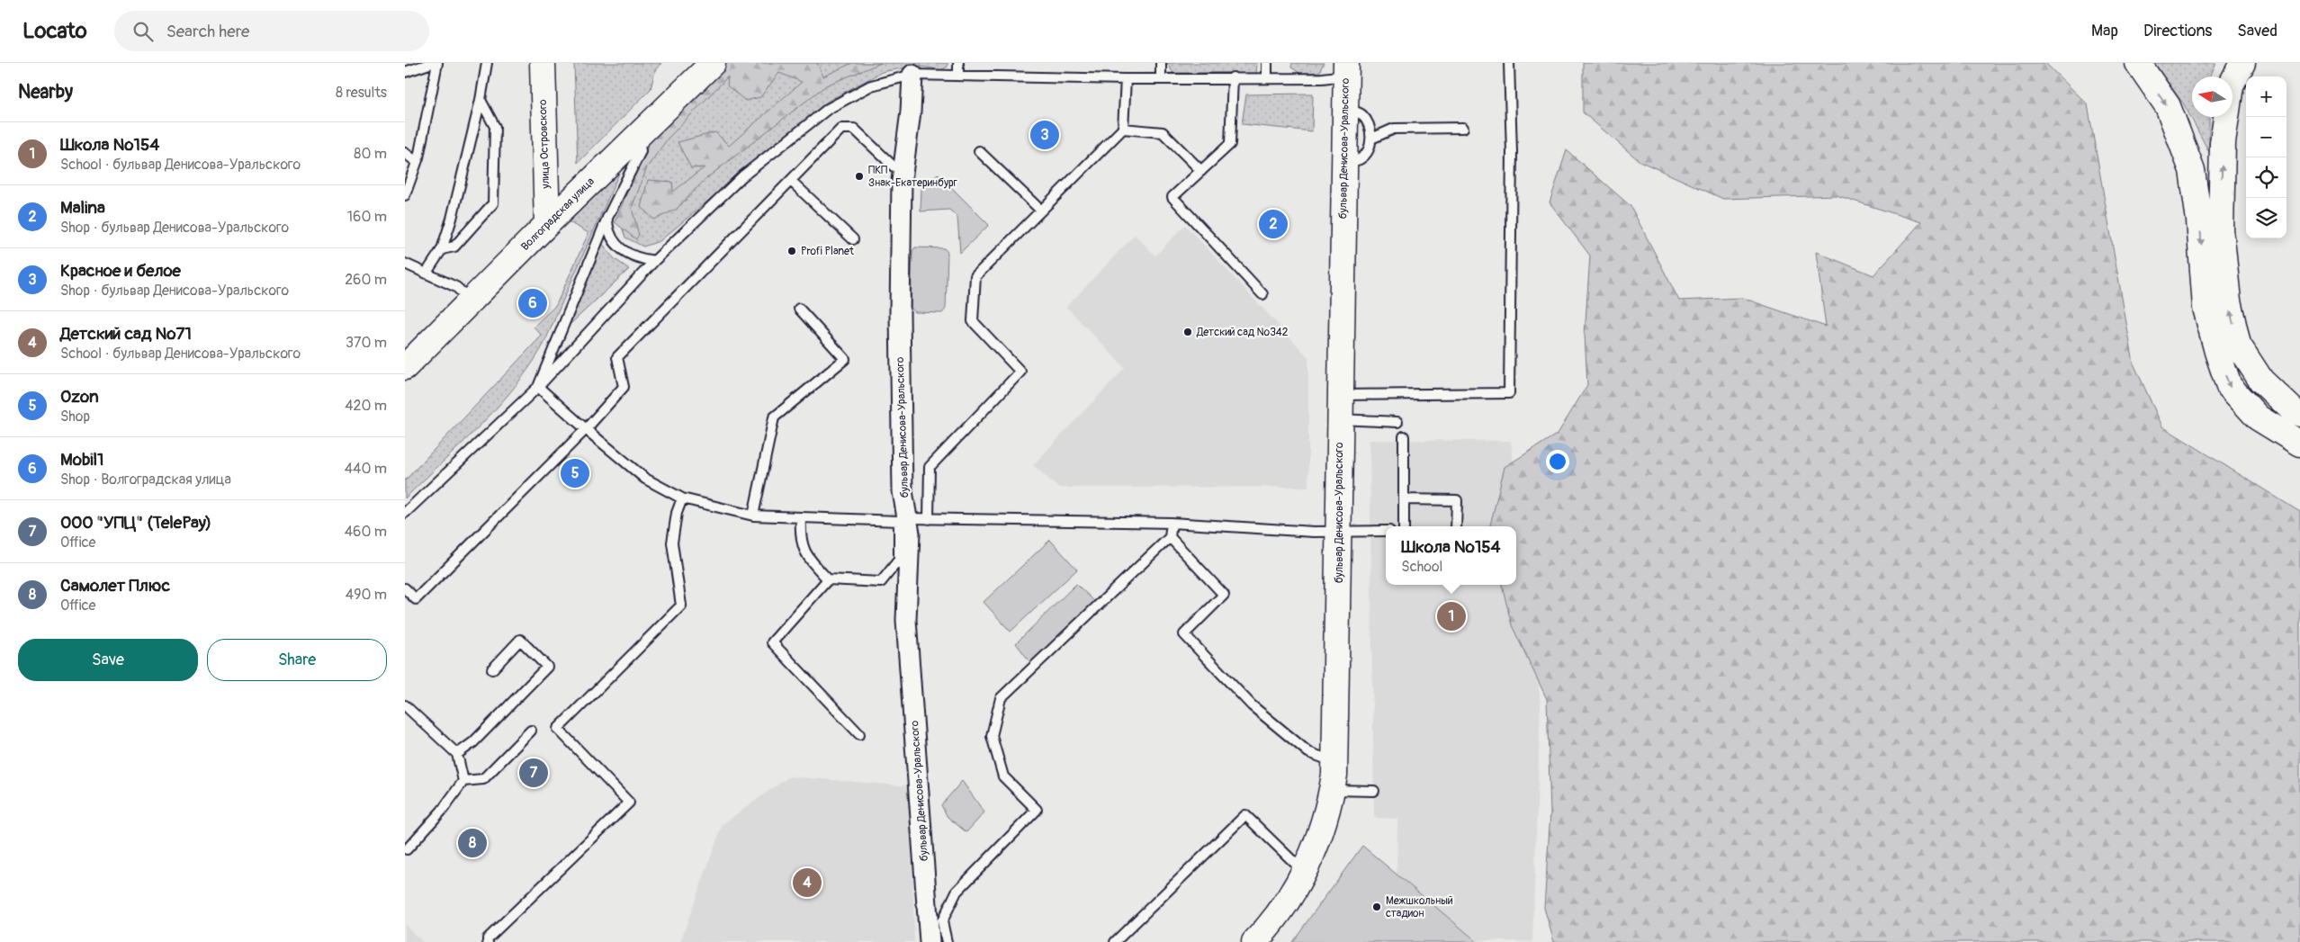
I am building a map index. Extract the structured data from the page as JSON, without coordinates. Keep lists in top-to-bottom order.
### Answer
{
  "streets": {
    "street": ["улица Островского", "бульвар Денисова-Уральского", "Волгоградская улица"]
  },
  "crossings": [
    ["улица Островского", "Волгоградская улица"]
  ],
  "places": [
    "ПКП Знак-Екатеринбург",
    "Profi Planet",
    "Детский сад №342",
    "Межшкольный стадион"
  ],
  "north": "left",
  "page": {
    "header": "Locato",
    "search": "Search here",
    "nav": ["Map", "Directions", "Saved"],
    "heading": ["Nearby", "8 results"],
    "map_buttons": ["+", "−"],
    "pins": [
      "3",
      "2",
      "6",
      "5",
      "1",
      "7",
      "8",
      "4"
    ],
    "list": [
      {
        "mark": "1",
        "name": "Школа №154",
        "note": "School · бульвар Денисова-Уральского",
        "value": "80 m"
      },
      {
        "mark": "2",
        "name": "Malina",
        "note": "Shop · бульвар Денисова-Уральского",
        "value": "160 m"
      },
      {
        "mark": "3",
        "name": "Красное и белое",
        "note": "Shop · бульвар Денисова-Уральского",
        "value": "260 m"
      },
      {
        "mark": "4",
        "name": "Детский сад №71",
        "note": "School · бульвар Денисова-Уральского",
        "value": "370 m"
      },
      {
        "mark": "5",
        "name": "Ozon",
        "note": "Shop",
        "value": "420 m"
      },
      {
        "mark": "6",
        "name": "Mobil1",
        "note": "Shop · Волгоградская улица",
        "value": "440 m"
      },
      {
        "mark": "7",
        "name": "ООО \"УПЦ\" (TelePay)",
        "note": "Office",
        "value": "460 m"
      },
      {
        "mark": "8",
        "name": "Самолет Плюс",
        "note": "Office",
        "value": "490 m"
      }
    ],
    "popup": ["Школа №154", "School"],
    "buttons": ["Save", "Share"]
  }
}
